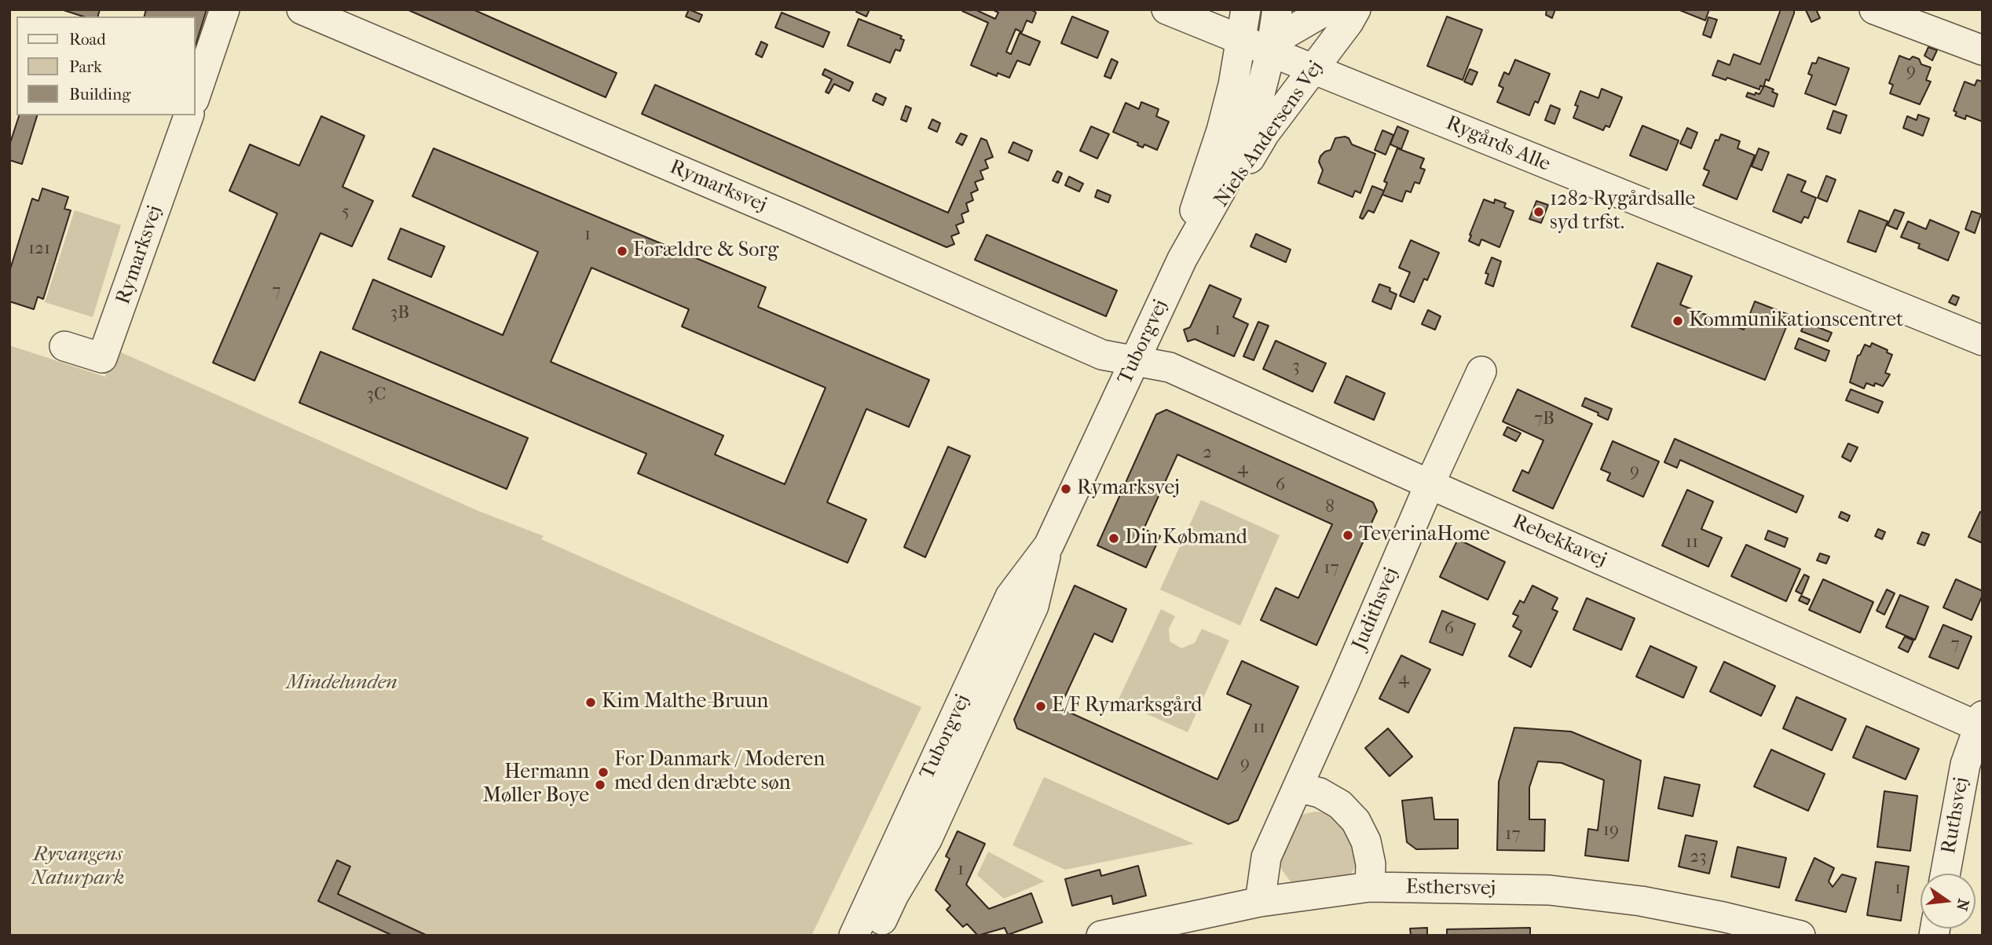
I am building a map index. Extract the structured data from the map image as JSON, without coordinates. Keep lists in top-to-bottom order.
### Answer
{
  "streets": {
    "street": [
      "Niels Andersens Vej",
      "Rygårds Alle",
      "Rymarksvej",
      "Tuborgvej",
      "Rebekkavej",
      "Judithsvej",
      "Ruthsvej",
      "Esthersvej"
    ]
  },
  "crossings": [
    ["Niels Andersens Vej", "Rygårds Alle"],
    ["Niels Andersens Vej", "Tuborgvej"],
    ["Rygårds Alle", "Tuborgvej"],
    ["Rymarksvej", "Tuborgvej"],
    ["Rymarksvej", "Rebekkavej"],
    ["Tuborgvej", "Rebekkavej"],
    ["Rebekkavej", "Judithsvej"],
    ["Rebekkavej", "Ruthsvej"],
    ["Judithsvej", "Esthersvej"]
  ],
  "parks": ["Mindelunden", "Ryvangens Naturpark"],
  "places": [
    "1282 Rygårdsalle syd trfst.",
    "Forældre & Sorg",
    "Kommunikationscentret",
    "Rymarksvej",
    "TeverinaHome",
    "Din Købmand",
    "Kim Malthe-Bruun",
    "E/F Rymarksgård",
    "For Danmark / Moderen med den dræbte søn",
    "Hermann Møller Boye"
  ],
  "house_numbers": [
    "9",
    "5",
    "1",
    "121",
    "7",
    "3B",
    "1",
    "3",
    "3C",
    "7B",
    "2",
    "4",
    "9",
    "6",
    "8",
    "11",
    "17",
    "6",
    "7",
    "4",
    "11",
    "9",
    "19",
    "17",
    "23",
    "1",
    "1"
  ],
  "legend": ["Road", "Park", "Building"],
  "north": "right"
}
